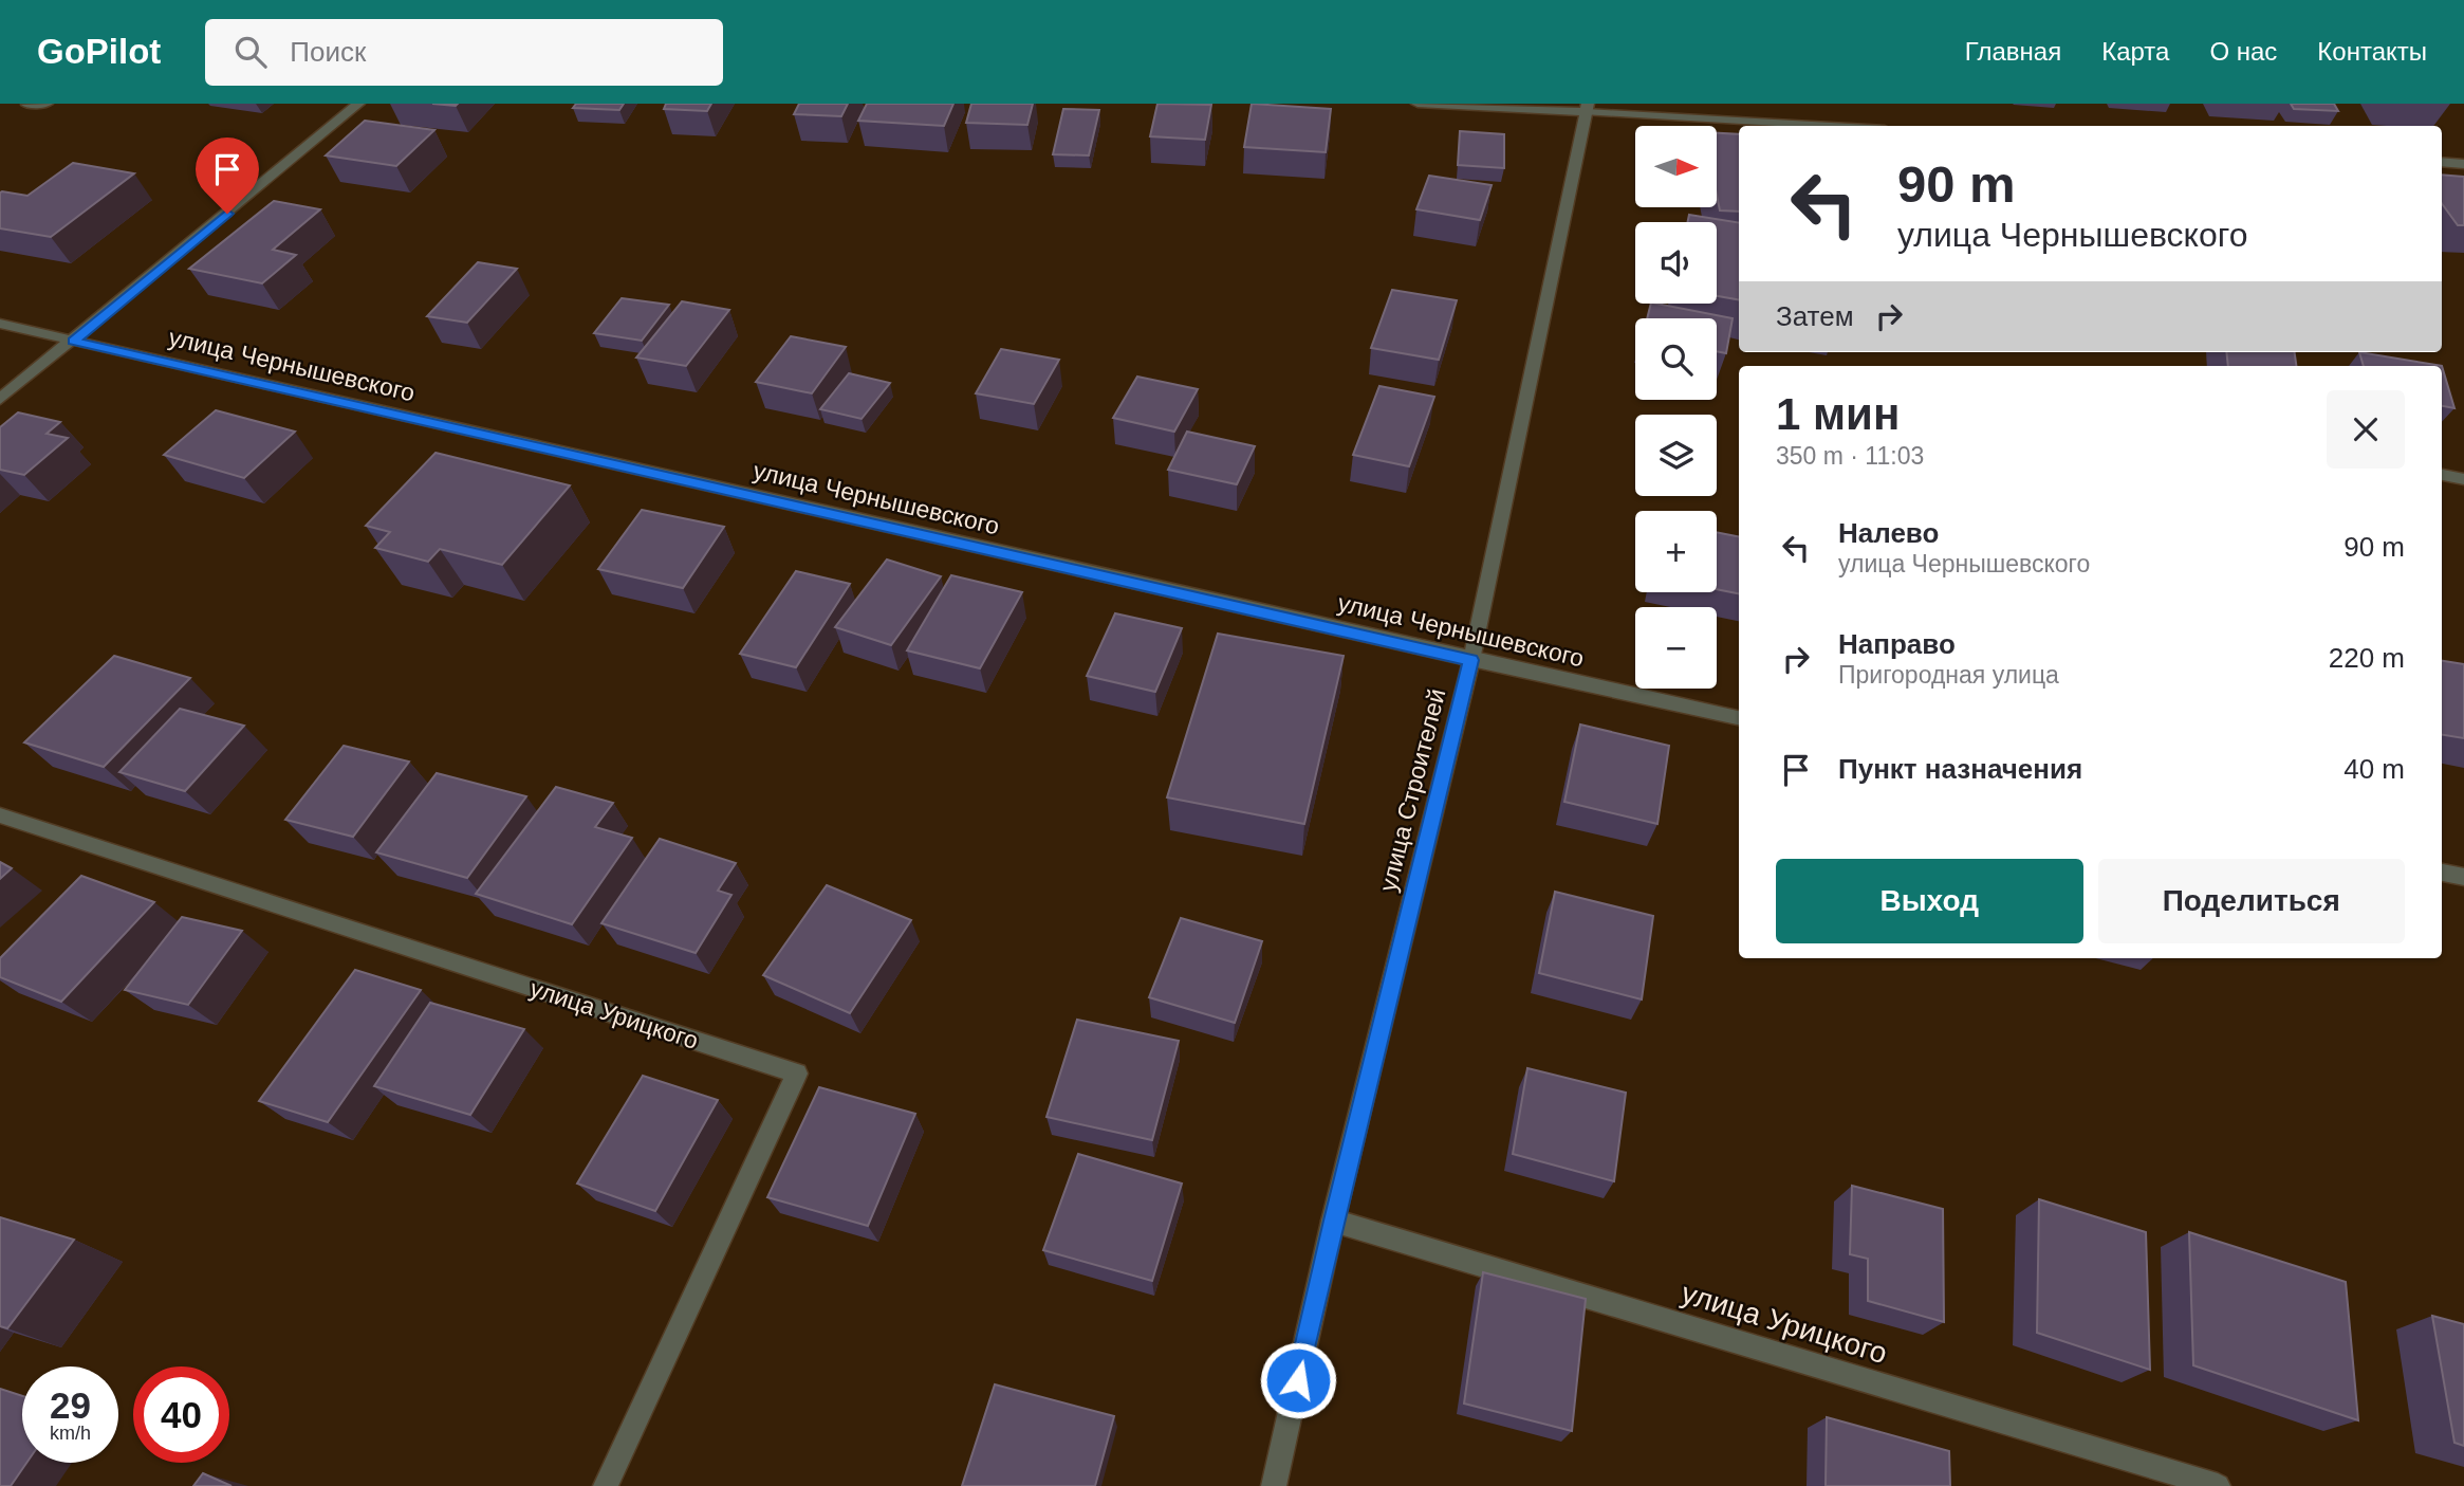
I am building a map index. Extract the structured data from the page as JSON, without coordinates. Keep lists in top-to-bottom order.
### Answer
{
  "streets": {
    "street": ["улица Чернышевского", "улица Строителей", "улица Урицкого"]
  },
  "crossings": [
    ["улица Чернышевского", "улица Строителей"],
    ["улица Строителей", "улица Урицкого"]
  ],
  "north": "right",
  "page": {
    "header": "GoPilot",
    "search": "Поиск",
    "nav": [
      "Главная",
      "Карта",
      "О нас",
      "Контакты"
    ],
    "map_buttons": ["+", "−"],
    "turn": ["90 m", "улица Чернышевского"],
    "then": "Затем",
    "heading": ["1 мин", "350 m · 11:03"],
    "list": [
      {
        "name": "Налево",
        "note": "улица Чернышевского",
        "value": "90 m"
      },
      {
        "name": "Направо",
        "note": "Пригородная улица",
        "value": "220 m"
      },
      {
        "name": "Пункт назначения",
        "value": "40 m"
      }
    ],
    "buttons": ["Выход", "Поделиться"],
    "speed": "29 km/h",
    "limit": "40"
  }
}
